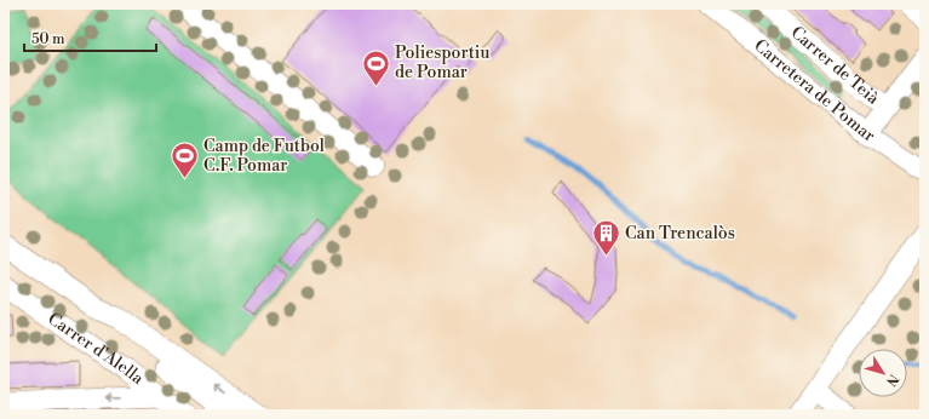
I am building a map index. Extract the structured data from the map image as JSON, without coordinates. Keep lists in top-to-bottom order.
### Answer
{
  "streets": {
    "street": ["Carrer de Teià", "Carretera de Pomar", "Carrer d'Alella"]
  },
  "places": {
    "sports": ["Poliesportiu de Pomar", "Camp de Futbol C.F. Pomar"],
    "building": ["Can Trencalòs"]
  },
  "scale_bar": "50 m",
  "north": "bottom right"
}
